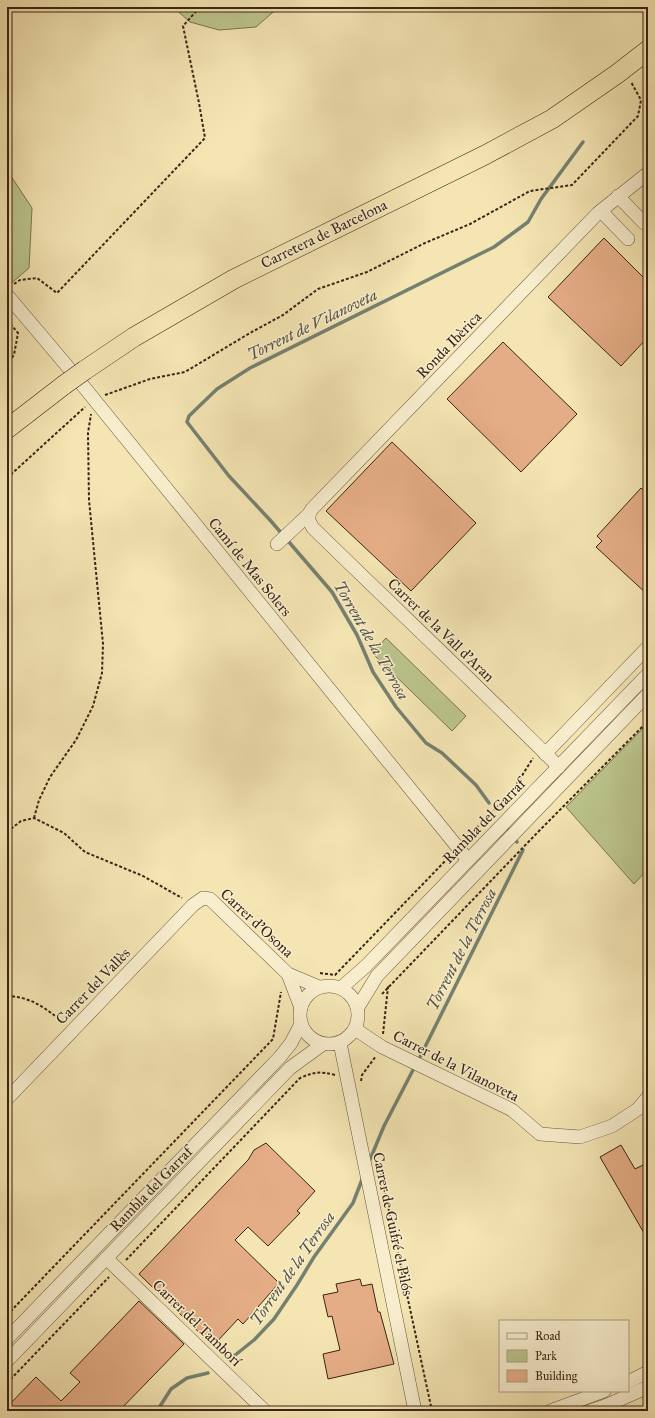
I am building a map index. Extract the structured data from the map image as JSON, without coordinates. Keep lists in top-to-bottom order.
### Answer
{
  "streets": {
    "highway": ["Carretera de Barcelona"],
    "street": [
      "Ronda Ibèrica",
      "Camí de Mas Solers",
      "Carrer de la Vall d'Aran",
      "Rambla del Garraf",
      "Carrer d'Osona",
      "Carrer del Vallès",
      "Carrer de la Vilanoveta",
      "Carrer de Guifré el Pilós",
      "Carrer del Tamborí"
    ]
  },
  "crossings": [
    ["Ronda Ibèrica", "Carrer de la Vall d'Aran"],
    ["Camí de Mas Solers", "Rambla del Garraf"],
    ["Carrer de la Vall d'Aran", "Rambla del Garraf"],
    ["Rambla del Garraf", "Carrer d'Osona"],
    ["Rambla del Garraf", "Carrer de la Vilanoveta"],
    ["Rambla del Garraf", "Carrer de Guifré el Pilós"],
    ["Rambla del Garraf", "Carrer del Tamborí"],
    ["Carrer d'Osona", "Carrer del Vallès"],
    ["Carrer d'Osona", "Carrer de la Vilanoveta"],
    ["Carrer d'Osona", "Carrer de Guifré el Pilós"],
    ["Carrer de la Vilanoveta", "Carrer de Guifré el Pilós"]
  ],
  "water": ["Torrent de Vilanoveta", "Torrent de la Terrosa"],
  "legend": ["Road", "Park", "Building"]
}
